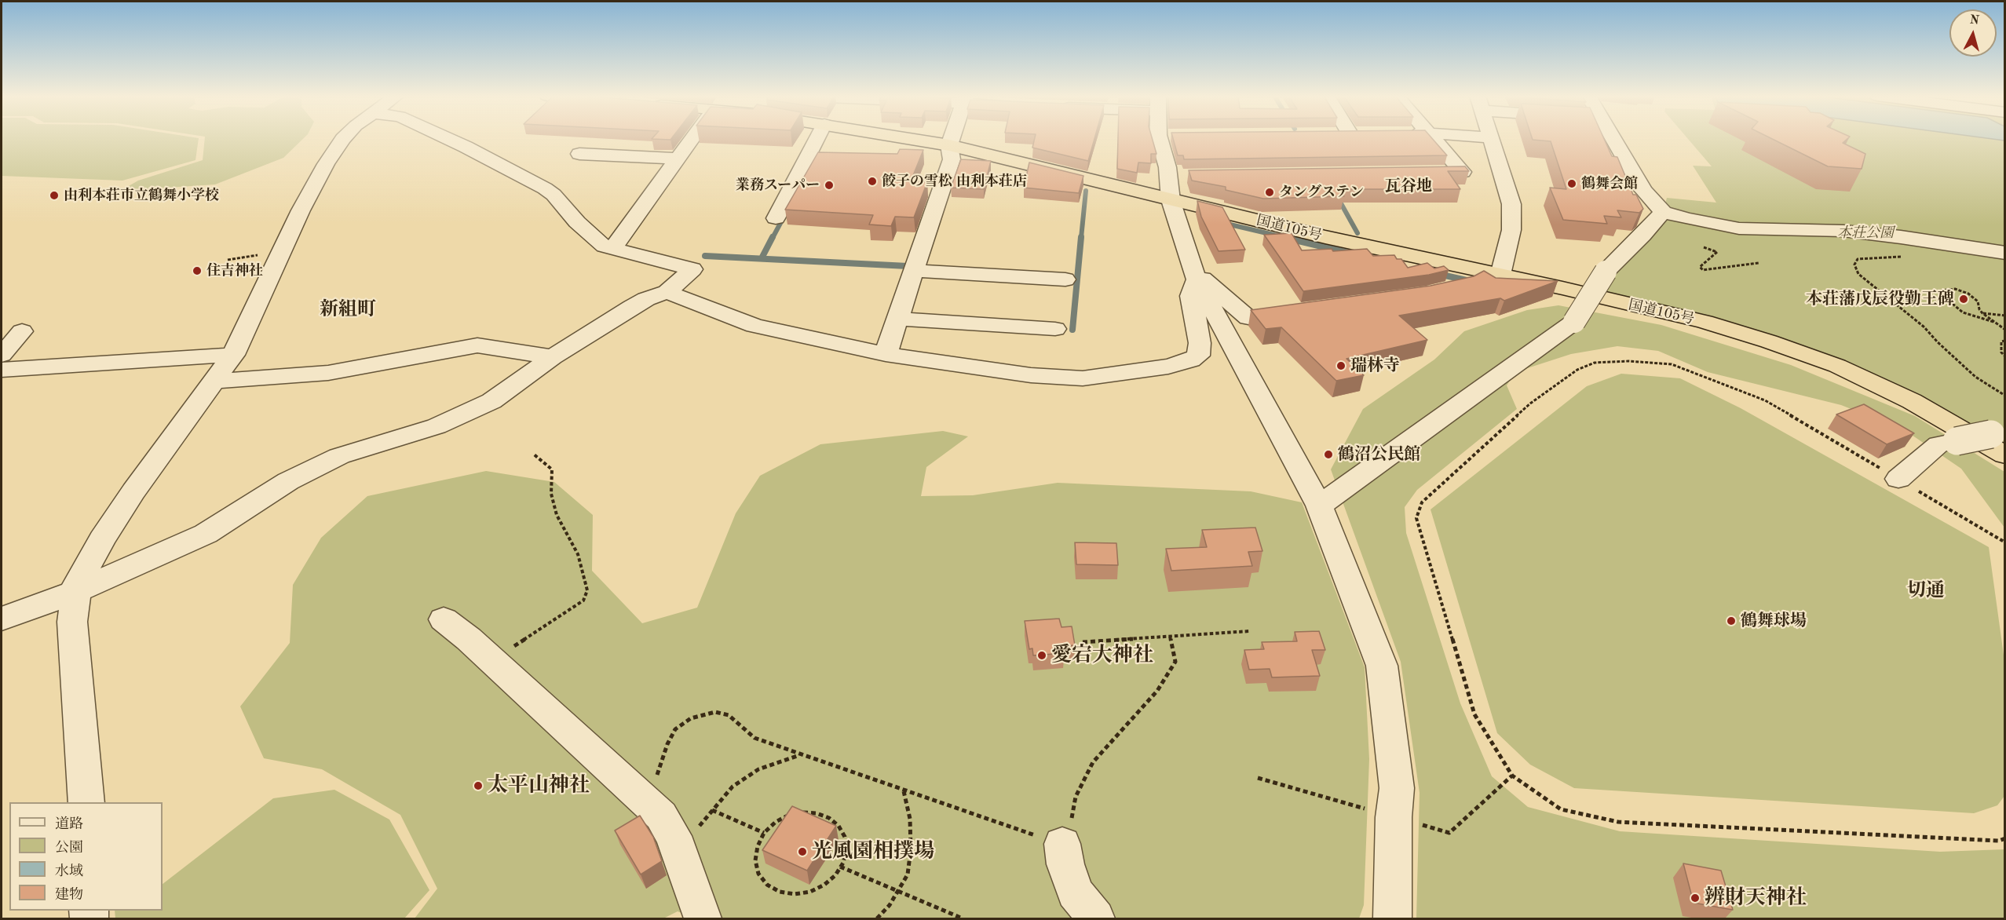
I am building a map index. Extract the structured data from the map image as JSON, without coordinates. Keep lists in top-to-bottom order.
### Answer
{
  "streets": {
    "highway": ["国道105号"]
  },
  "districts": ["瓦谷地", "新組町", "切通"],
  "parks": ["本荘公園"],
  "places": [
    "餃子の雪松 由利本荘店",
    "鶴舞会館",
    "業務スーパー",
    "タングステン",
    "由利本荘市立鶴舞小学校",
    "住吉神社",
    "本荘藩戊辰役勤王碑",
    "瑞林寺",
    "鶴沼公民館",
    "鶴舞球場",
    "愛宕大神社",
    "太平山神社",
    "光風園相撲場",
    "辨財天神社"
  ],
  "legend": [
    "道路",
    "公園",
    "水域",
    "建物"
  ],
  "north": "top"
}
